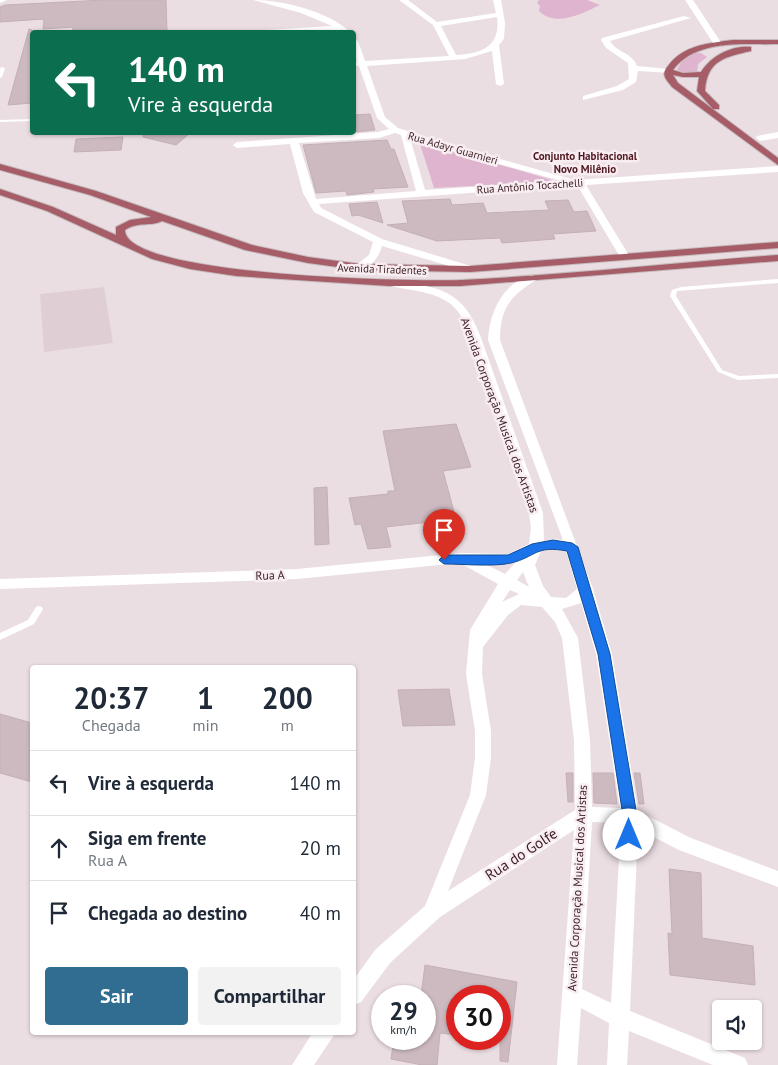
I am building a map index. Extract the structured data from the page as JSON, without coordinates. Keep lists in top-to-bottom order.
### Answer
{
  "streets": {
    "main road": ["Avenida Tiradentes"],
    "street": [
      "Rua Adayr Guarnieri",
      "Rua Antônio Tocachelli",
      "Avenida Corporação Musical dos Artistas",
      "Rua A",
      "Rua do Golfe"
    ]
  },
  "crossings": [
    ["Rua Adayr Guarnieri", "Rua Antônio Tocachelli"],
    ["Avenida Tiradentes", "Avenida Corporação Musical dos Artistas"],
    ["Avenida Corporação Musical dos Artistas", "Rua A"],
    ["Avenida Corporação Musical dos Artistas", "Rua do Golfe"]
  ],
  "districts": ["Conjunto Habitacional Novo Milênio"],
  "page": {
    "turn": ["140 m", "Vire à esquerda"],
    "eta": [
      "20:37",
      "Chegada",
      "1",
      "min",
      "200",
      "m"
    ],
    "list": [
      {
        "name": "Vire à esquerda",
        "value": "140 m"
      },
      {
        "name": "Siga em frente",
        "note": "Rua A",
        "value": "20 m"
      },
      {
        "name": "Chegada ao destino",
        "value": "40 m"
      }
    ],
    "buttons": ["Sair", "Compartilhar"],
    "speed": "29 km/h",
    "limit": "30"
  }
}
